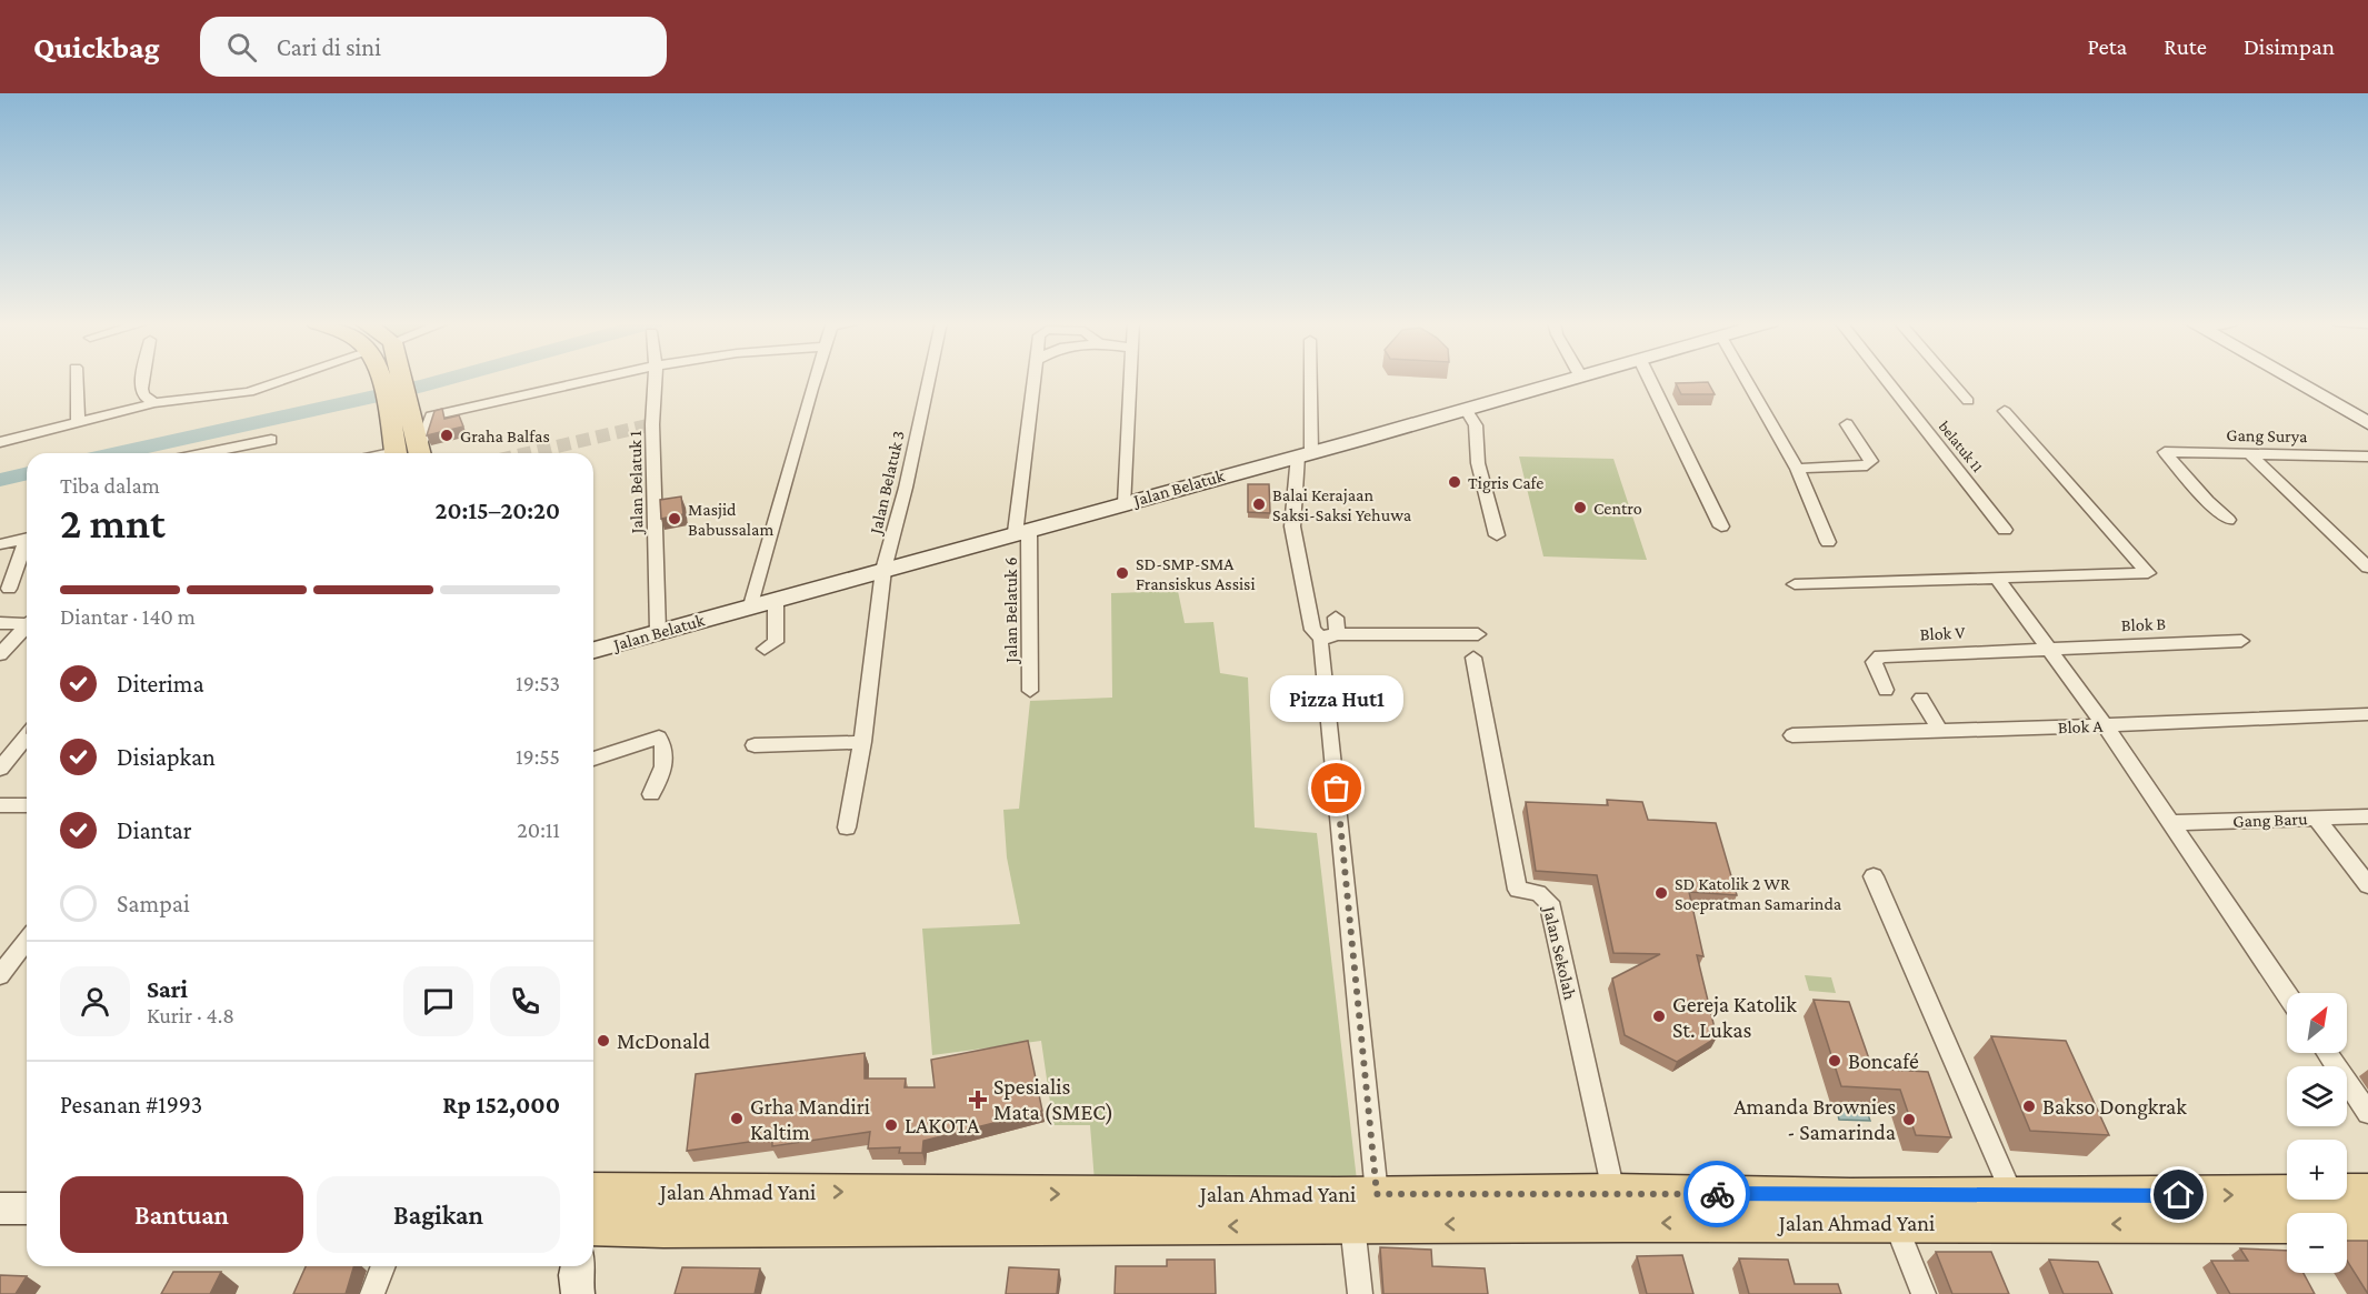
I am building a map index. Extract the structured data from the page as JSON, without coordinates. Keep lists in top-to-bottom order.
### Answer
{
  "streets": {
    "main road": ["Jalan Ahmad Yani"],
    "street": [
      "Gang Surya",
      "belatuk 11",
      "Jalan Belatuk 1",
      "Jalan Belatuk 3",
      "Jalan Belatuk",
      "Jalan Belatuk 6",
      "Blok B",
      "Blok V",
      "Blok A",
      "Gang Baru",
      "Jalan Sekolah"
    ]
  },
  "crossings": [
    ["Jalan Belatuk 1", "Jalan Belatuk"],
    ["Jalan Belatuk 3", "Jalan Belatuk"],
    ["Jalan Belatuk", "Jalan Belatuk 6"],
    ["Blok B", "Blok V"],
    ["Jalan Sekolah", "Jalan Ahmad Yani"]
  ],
  "places": {
    "other": [
      "Graha Balfas",
      "Tigris Cafe",
      "Balai Kerajaan Saksi-Saksi Yehuwa",
      "Centro",
      "Masjid Babussalam",
      "SD-SMP-SMA Fransiskus Assisi",
      "Pizza Hut1",
      "SD Katolik 2 WR Soepratman Samarinda",
      "Gereja Katolik St. Lukas",
      "McDonald",
      "Boncafé",
      "Bakso Dongkrak",
      "Grha Mandiri Kaltim",
      "Amanda Brownies - Samarinda",
      "LAKOTA"
    ],
    "health": ["Spesialis Mata (SMEC)"]
  },
  "north": "top right",
  "page": {
    "header": "Quickbag",
    "search": "Cari di sini",
    "nav": ["Peta", "Rute", "Disimpan"],
    "heading": ["2 mnt", "Tiba dalam", "20:15–20:20"],
    "panel": [
      "Sari",
      "Kurir · 4.8",
      "Pesanan #1993",
      "Rp 152,000"
    ],
    "bar": "Diantar · 140 m",
    "list": [
      ["Diterima", "19:53"],
      ["Disiapkan", "19:55"],
      ["Diantar", "20:11"],
      "Sampai"
    ],
    "bubble": "Pizza Hut1",
    "map_buttons": ["+", "−"],
    "buttons": ["Bantuan", "Bagikan"]
  }
}
